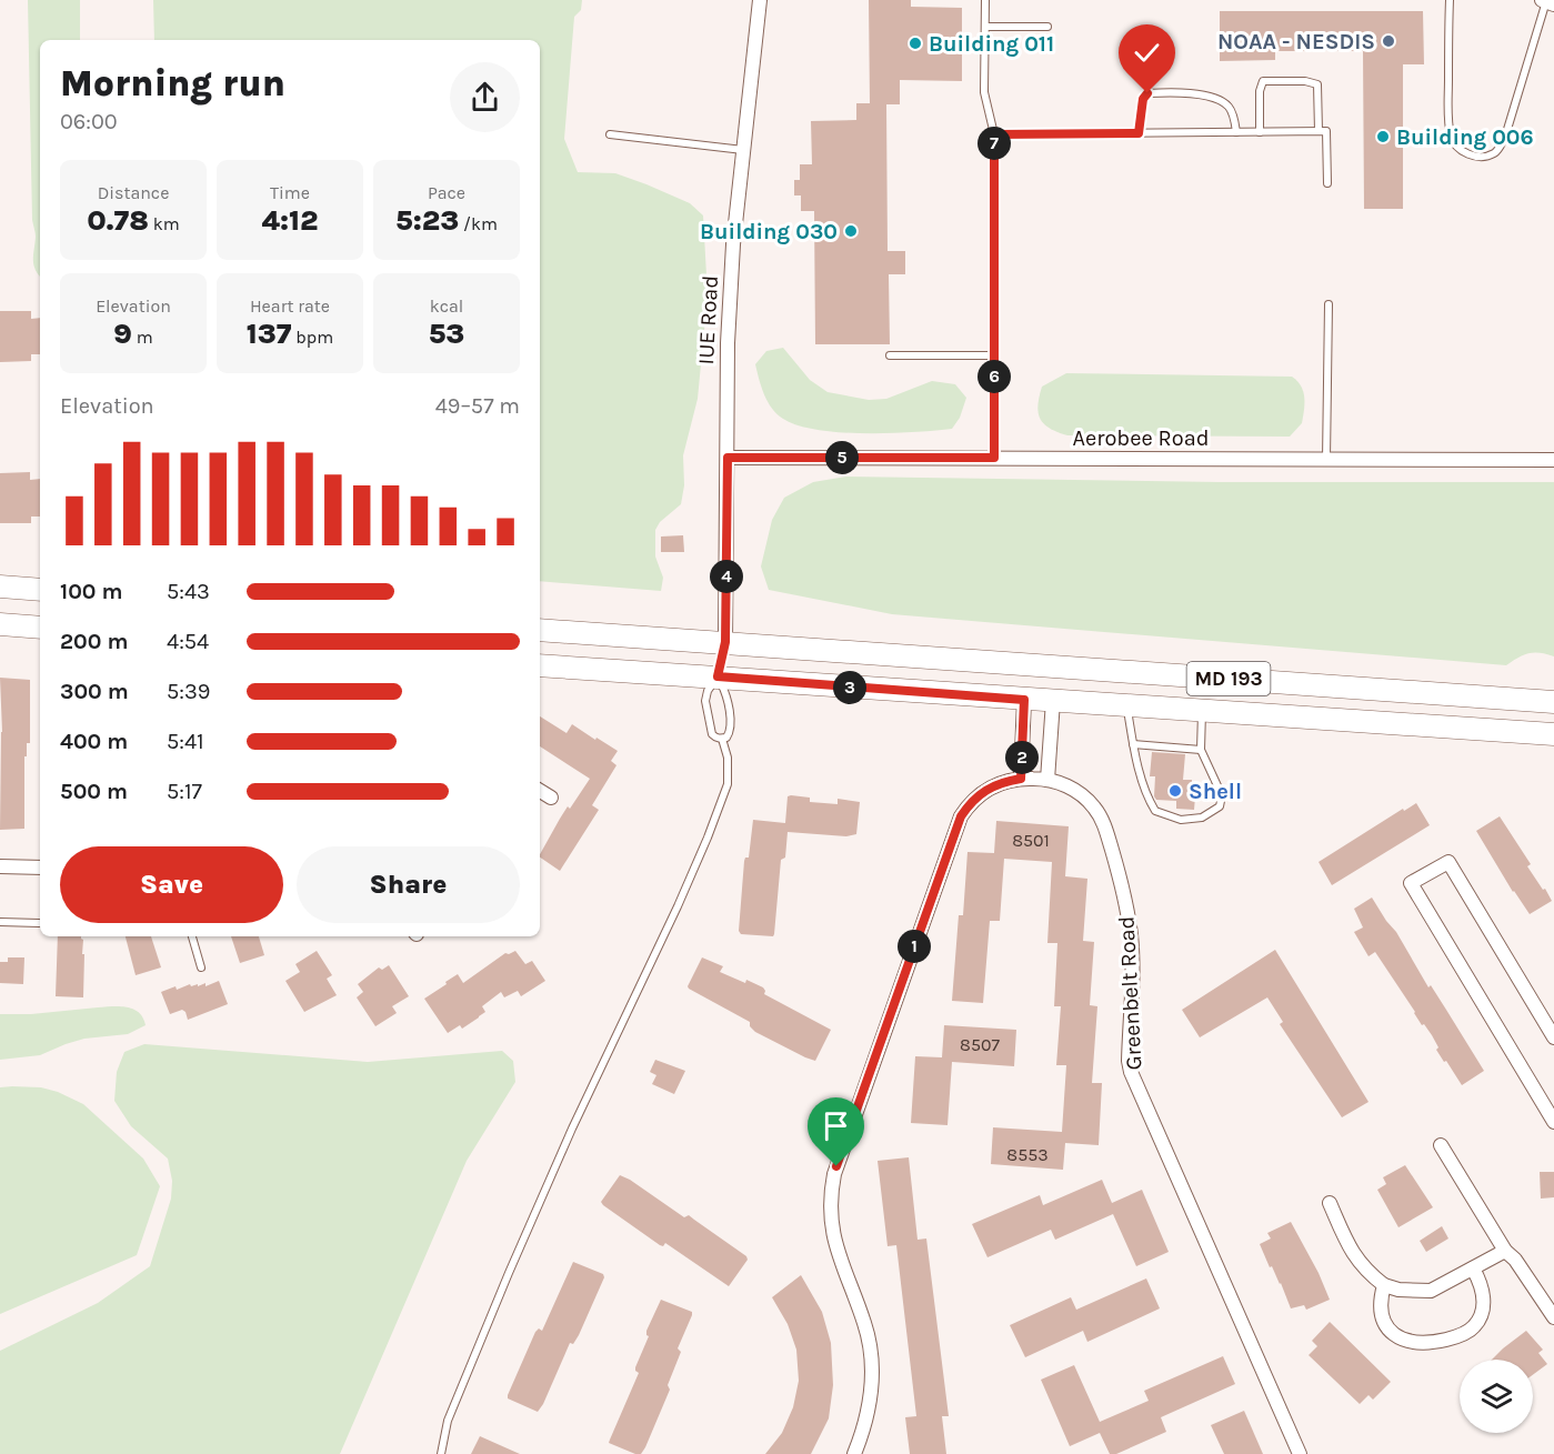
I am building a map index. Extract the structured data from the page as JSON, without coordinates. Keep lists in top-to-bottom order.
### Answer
{
  "streets": {
    "main road": ["MD 193"],
    "street": ["IUE Road", "Aerobee Road", "Greenbelt Road"]
  },
  "crossings": [
    ["IUE Road", "Aerobee Road"],
    ["IUE Road", "MD 193"]
  ],
  "places": [
    "NOAA - NESDIS",
    "Building 011",
    "Building 006",
    "Building 030",
    "Shell"
  ],
  "house_numbers": ["8501", "8507", "8553"],
  "page": {
    "heading": ["Morning run", "06:00"],
    "pins": [
      "7",
      "6",
      "5",
      "4",
      "3",
      "2",
      "1"
    ],
    "stats": [
      ["Distance", "0.78 km"],
      ["Time", "4:12"],
      ["Pace", "5:23 /km"],
      ["Elevation", "9 m"],
      ["Heart rate", "137 bpm"],
      ["kcal", "53"]
    ],
    "chart": ["Elevation", "49–57 m"],
    "list": [
      {
        "name": "100 m",
        "note": "5:43"
      },
      {
        "name": "200 m",
        "note": "4:54"
      },
      {
        "name": "300 m",
        "note": "5:39"
      },
      {
        "name": "400 m",
        "note": "5:41"
      },
      {
        "name": "500 m",
        "note": "5:17"
      }
    ],
    "buttons": ["Save", "Share"]
  }
}
